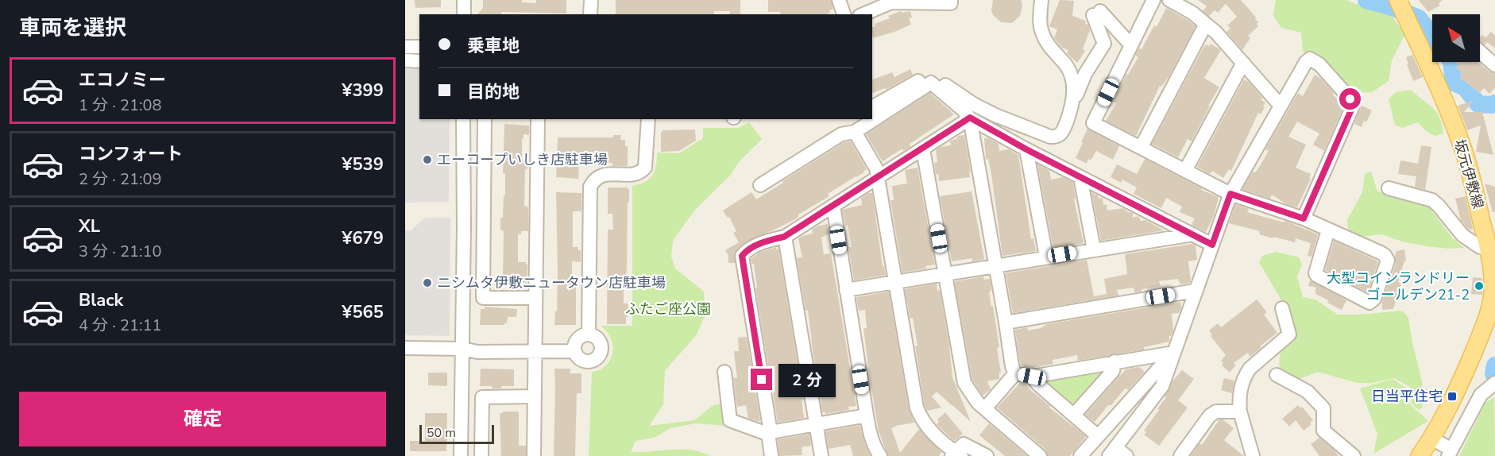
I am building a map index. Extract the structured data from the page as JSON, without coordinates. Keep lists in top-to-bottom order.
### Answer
{
  "streets": {
    "main road": ["坂元伊敷線"]
  },
  "parks": ["ふたご座公園"],
  "places": {
    "other": ["エーコープいしき店駐車場", "ニシムタ伊敷ニュータウン店駐車場", "大型コインランドリー ゴールデン21-2"],
    "transit": ["日当平住宅"]
  },
  "scale_bar": "50 m",
  "north": "top left",
  "page": {
    "heading": "車両を選択",
    "banner": ["乗車地", "目的地"],
    "list": [
      {
        "name": "エコノミー",
        "note": "1 分 · 21:08",
        "value": "¥399"
      },
      {
        "name": "コンフォート",
        "note": "2 分 · 21:09",
        "value": "¥539"
      },
      {
        "name": "XL",
        "note": "3 分 · 21:10",
        "value": "¥679"
      },
      {
        "name": "Black",
        "note": "4 分 · 21:11",
        "value": "¥565"
      }
    ],
    "bubble": "2 分",
    "buttons": "確定",
    "scale": "50 m"
  }
}
